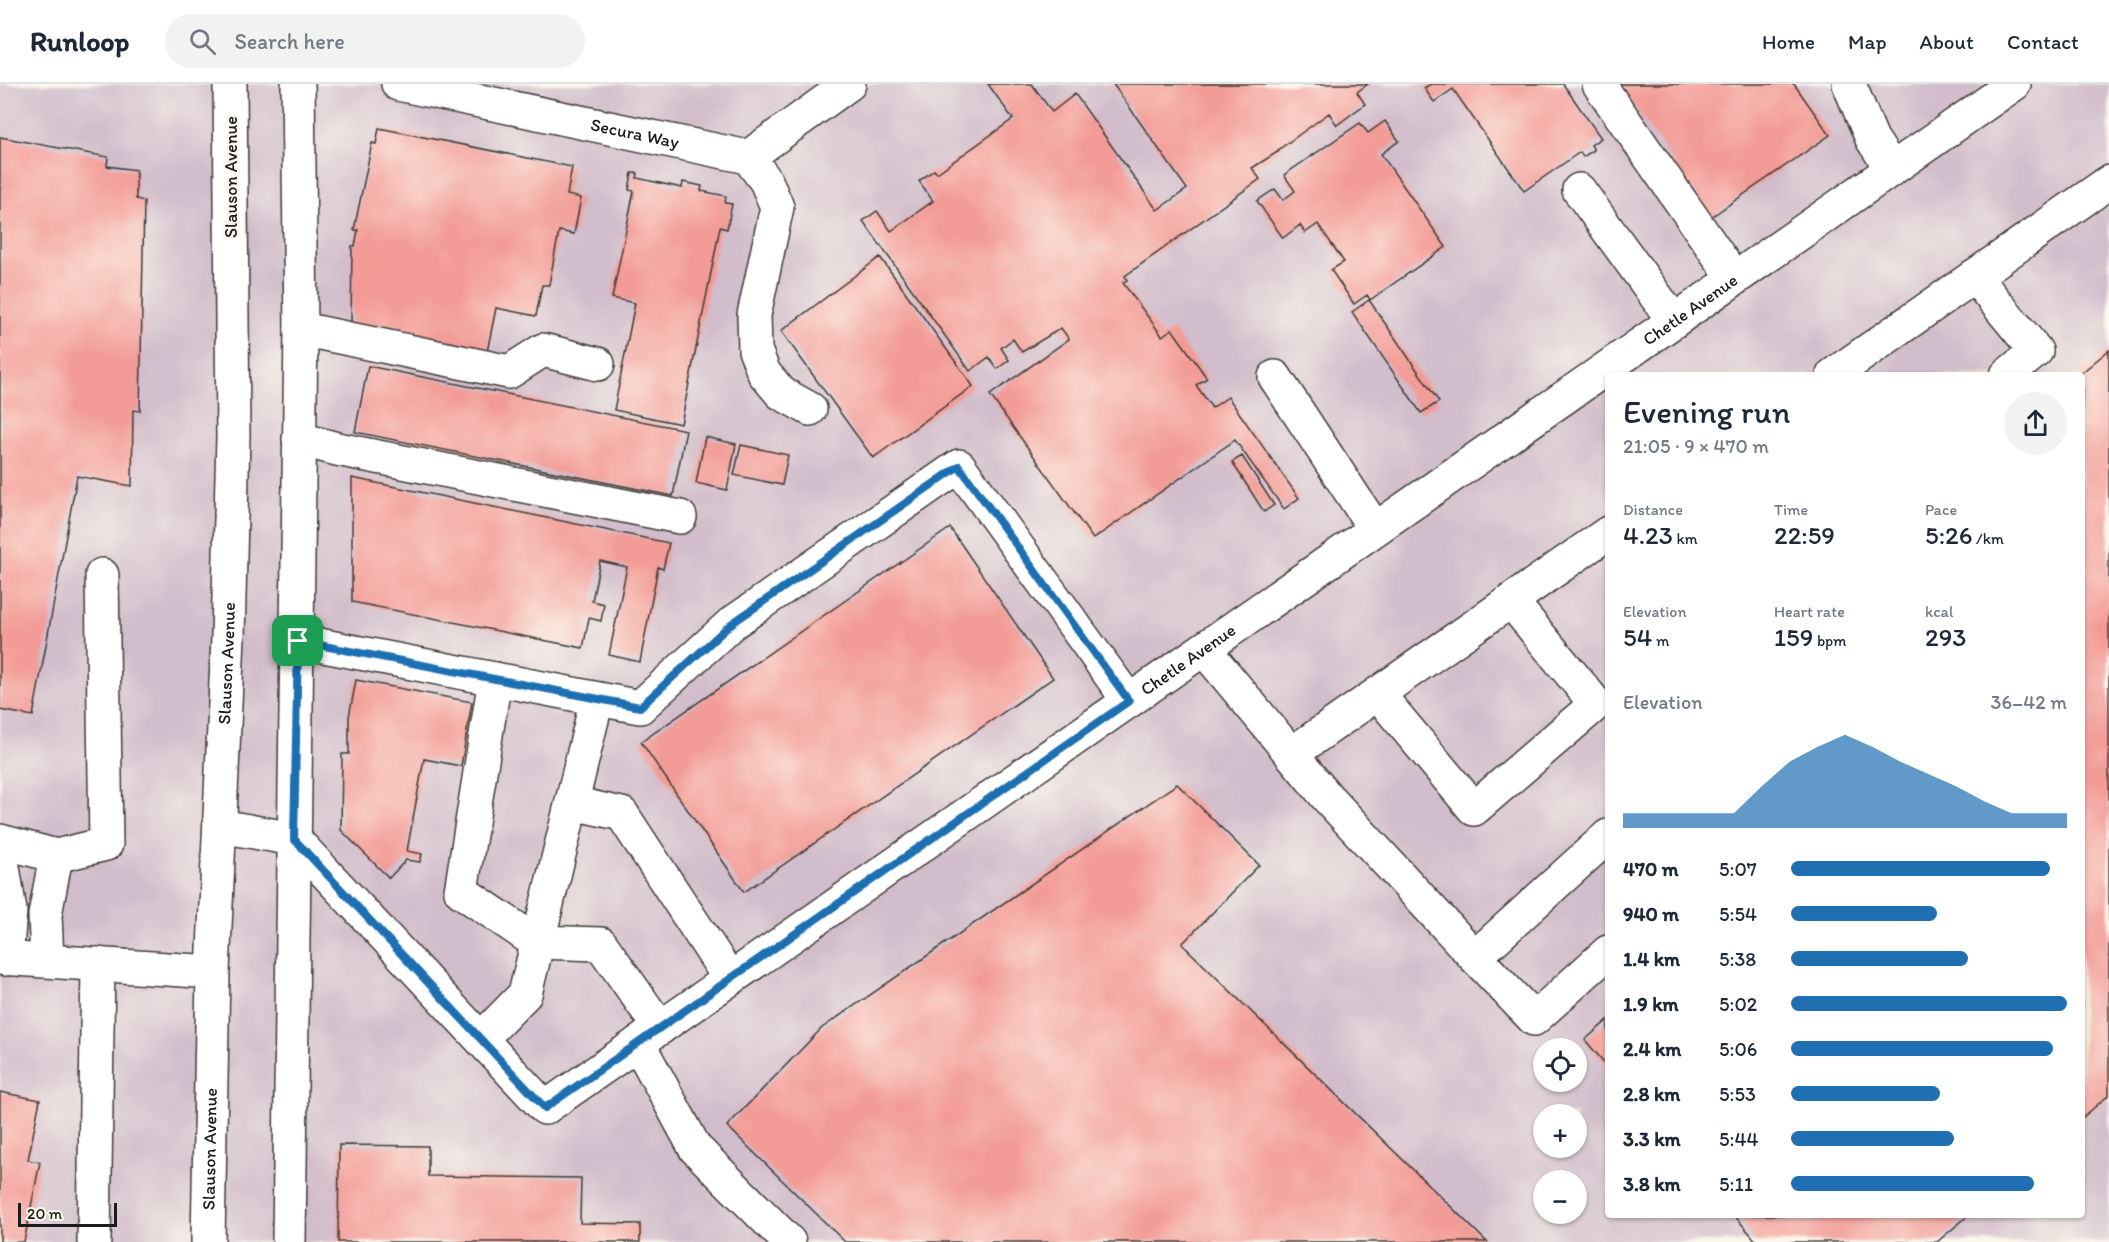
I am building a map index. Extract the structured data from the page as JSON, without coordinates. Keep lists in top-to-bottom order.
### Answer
{
  "streets": {
    "street": ["Secura Way", "Slauson Avenue", "Chetle Avenue"]
  },
  "scale_bar": "20 m",
  "page": {
    "header": "Runloop",
    "search": "Search here",
    "nav": [
      "Home",
      "Map",
      "About",
      "Contact"
    ],
    "heading": ["Evening run", "21:05 · 9 × 470 m"],
    "stats": [
      ["Distance", "4.23 km"],
      ["Time", "22:59"],
      ["Pace", "5:26 /km"],
      ["Elevation", "54 m"],
      ["Heart rate", "159 bpm"],
      ["kcal", "293"]
    ],
    "chart": ["Elevation", "36–42 m"],
    "list": [
      {
        "name": "470 m",
        "note": "5:07"
      },
      {
        "name": "940 m",
        "note": "5:54"
      },
      {
        "name": "1.4 km",
        "note": "5:38"
      },
      {
        "name": "1.9 km",
        "note": "5:02"
      },
      {
        "name": "2.4 km",
        "note": "5:06"
      },
      {
        "name": "2.8 km",
        "note": "5:53"
      },
      {
        "name": "3.3 km",
        "note": "5:44"
      },
      {
        "name": "3.8 km",
        "note": "5:11"
      }
    ],
    "map_buttons": ["+", "−"],
    "scale": "20 m"
  }
}
